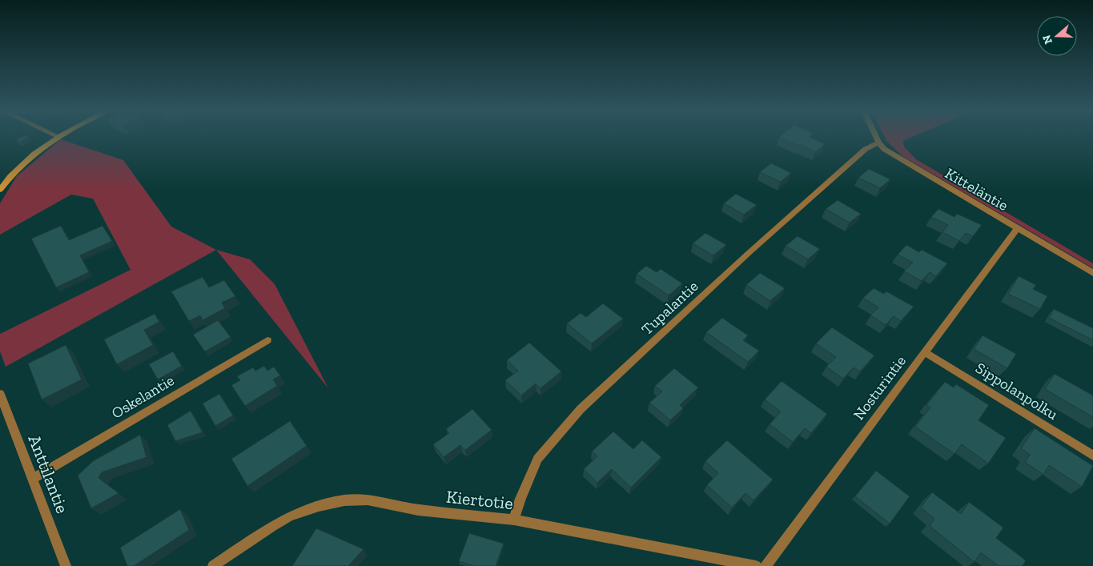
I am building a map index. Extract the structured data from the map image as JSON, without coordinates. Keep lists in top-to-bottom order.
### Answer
{
  "streets": {
    "street": [
      "Kitteläntie",
      "Tupalantie",
      "Nosturintie",
      "Sippolanpolku",
      "Oskelantie",
      "Anttilantie",
      "Kiertotie"
    ]
  },
  "crossings": [
    ["Kitteläntie", "Tupalantie"],
    ["Kitteläntie", "Nosturintie"],
    ["Tupalantie", "Kiertotie"],
    ["Nosturintie", "Sippolanpolku"],
    ["Oskelantie", "Anttilantie"]
  ],
  "north": "left"
}
